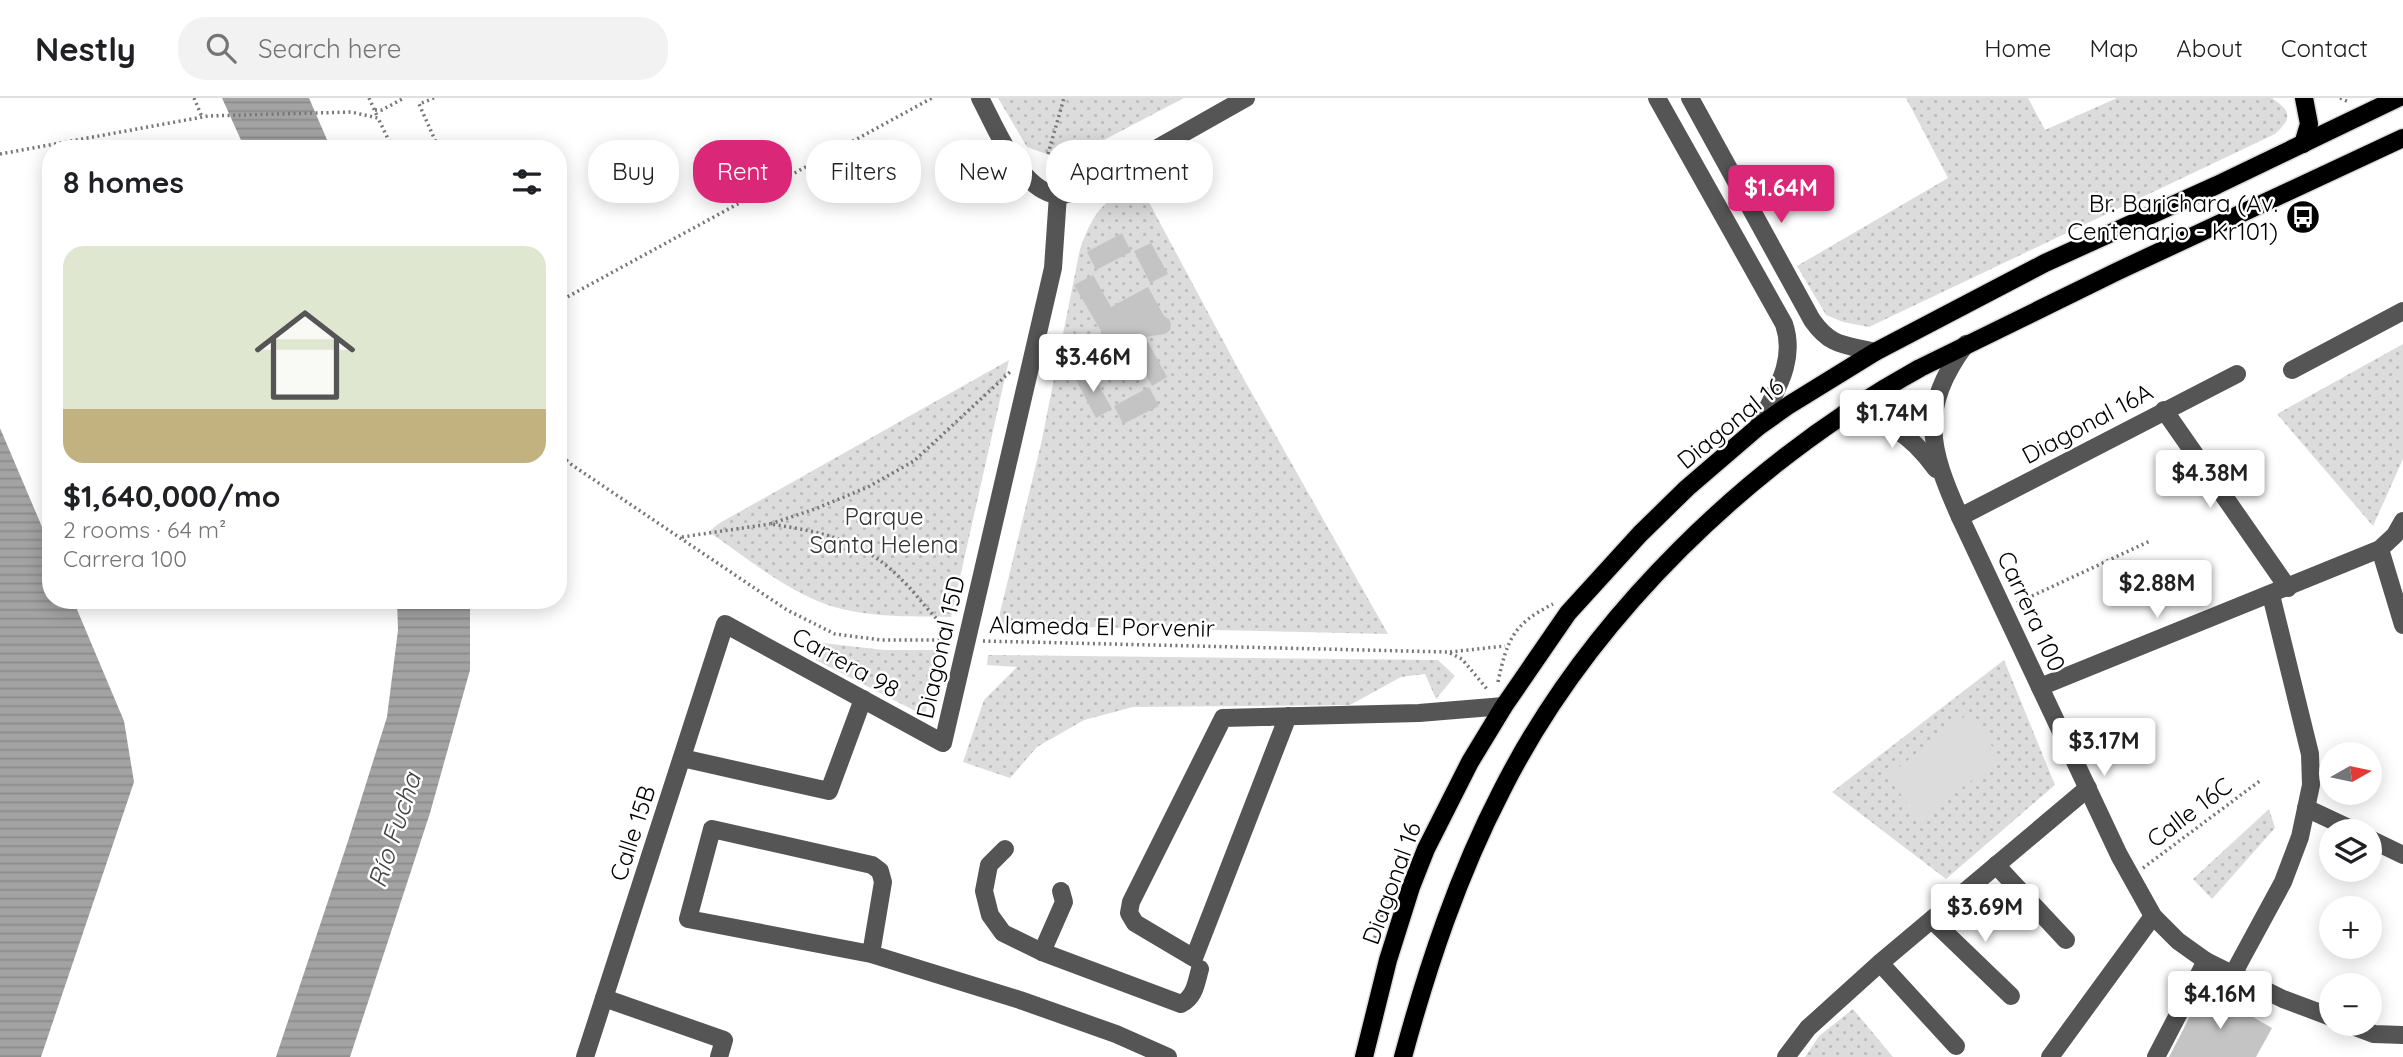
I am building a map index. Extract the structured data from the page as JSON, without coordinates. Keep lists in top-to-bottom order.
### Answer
{
  "streets": {
    "main road": ["Diagonal 16"],
    "street": [
      "Diagonal 16A",
      "Carrera 100",
      "Diagonal 15D",
      "Carrera 98",
      "Calle 15B"
    ],
    "path": ["Alameda El Porvenir", "Calle 16C"]
  },
  "crossings": [
    ["Diagonal 16A", "Carrera 100"],
    ["Alameda El Porvenir", "Diagonal 15D"],
    ["Diagonal 15D", "Carrera 98"],
    ["Carrera 98", "Calle 15B"]
  ],
  "water": ["Río Fucha"],
  "parks": ["Parque Santa Helena"],
  "places": {
    "bus stop": ["Br. Barichara (Av. Centenario - Kr101)"]
  },
  "north": "right",
  "page": {
    "header": "Nestly",
    "search": "Search here",
    "nav": [
      "Home",
      "Map",
      "About",
      "Contact"
    ],
    "chip": [
      "Buy",
      "Rent",
      "Filters",
      "New",
      "Apartment"
    ],
    "heading": "8 homes",
    "price": [
      "$1.64M",
      "$3.46M",
      "$1.74M",
      "$4.38M",
      "$2.88M",
      "$3.17M",
      "$3.69M",
      "$4.16M"
    ],
    "list": [
      {
        "name": "$1,640,000/mo",
        "note": "2 rooms · 64 m² · Carrera 100"
      }
    ],
    "map_buttons": ["+", "−"]
  }
}
